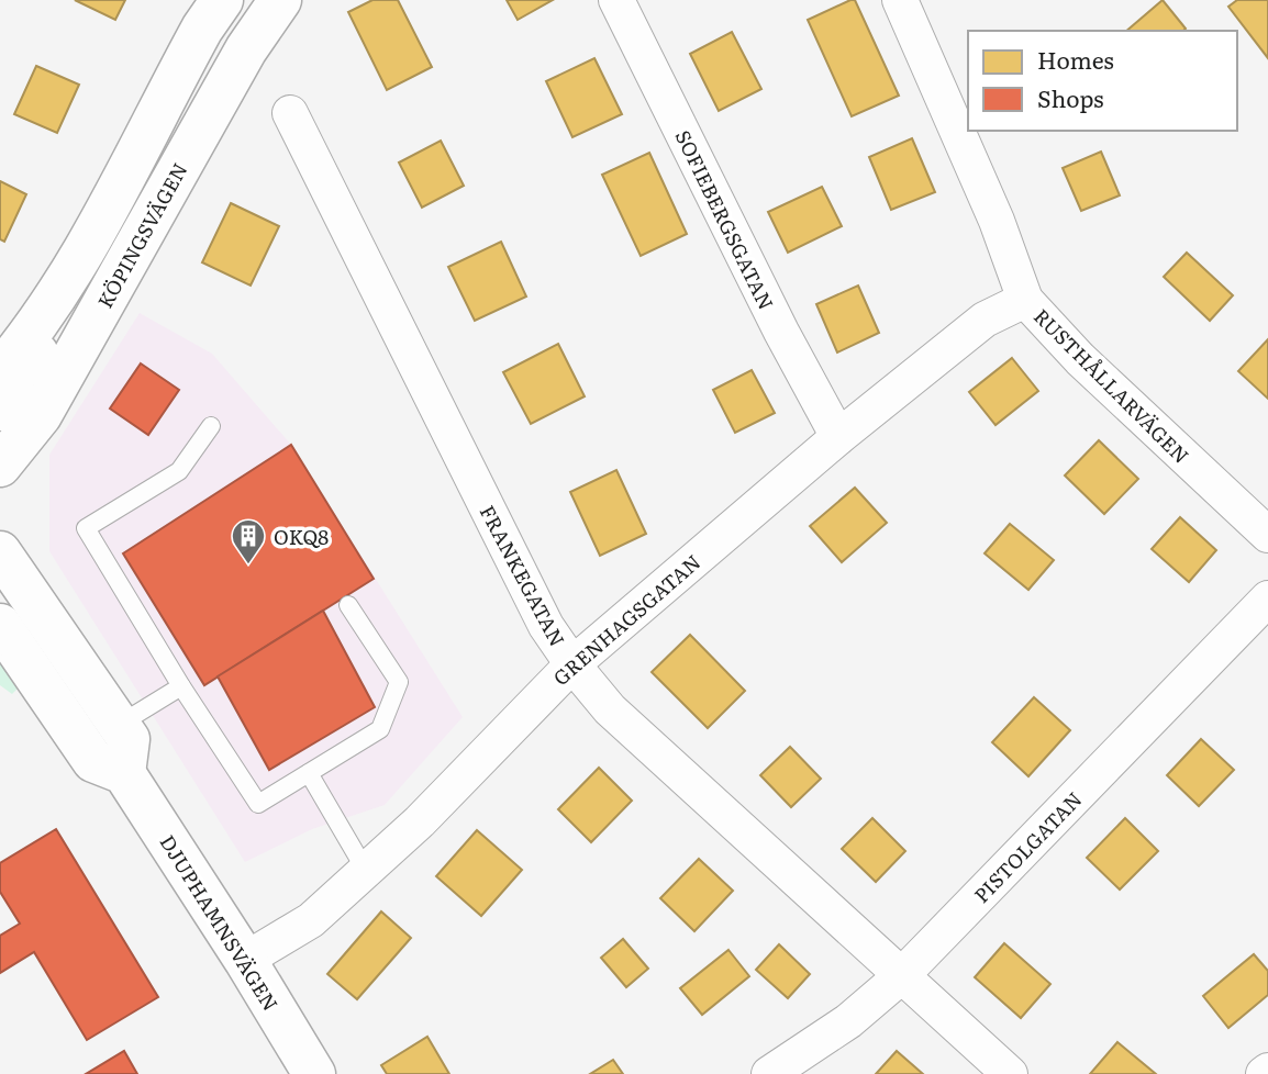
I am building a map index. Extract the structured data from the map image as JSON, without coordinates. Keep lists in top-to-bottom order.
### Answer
{
  "streets": {
    "main road": ["KÖPINGSVÄGEN", "DJUPHAMNSVÄGEN"],
    "street": [
      "SOFIEBERGSGATAN",
      "RUSTHÅLLARVÄGEN",
      "FRANKEGATAN",
      "GRENHAGSGATAN",
      "PISTOLGATAN"
    ]
  },
  "crossings": [
    ["SOFIEBERGSGATAN", "GRENHAGSGATAN"],
    ["RUSTHÅLLARVÄGEN", "GRENHAGSGATAN"],
    ["FRANKEGATAN", "GRENHAGSGATAN"],
    ["FRANKEGATAN", "PISTOLGATAN"],
    ["GRENHAGSGATAN", "DJUPHAMNSVÄGEN"]
  ],
  "places": {
    "building": ["OKQ8"]
  },
  "legend": ["Homes", "Shops"]
}
